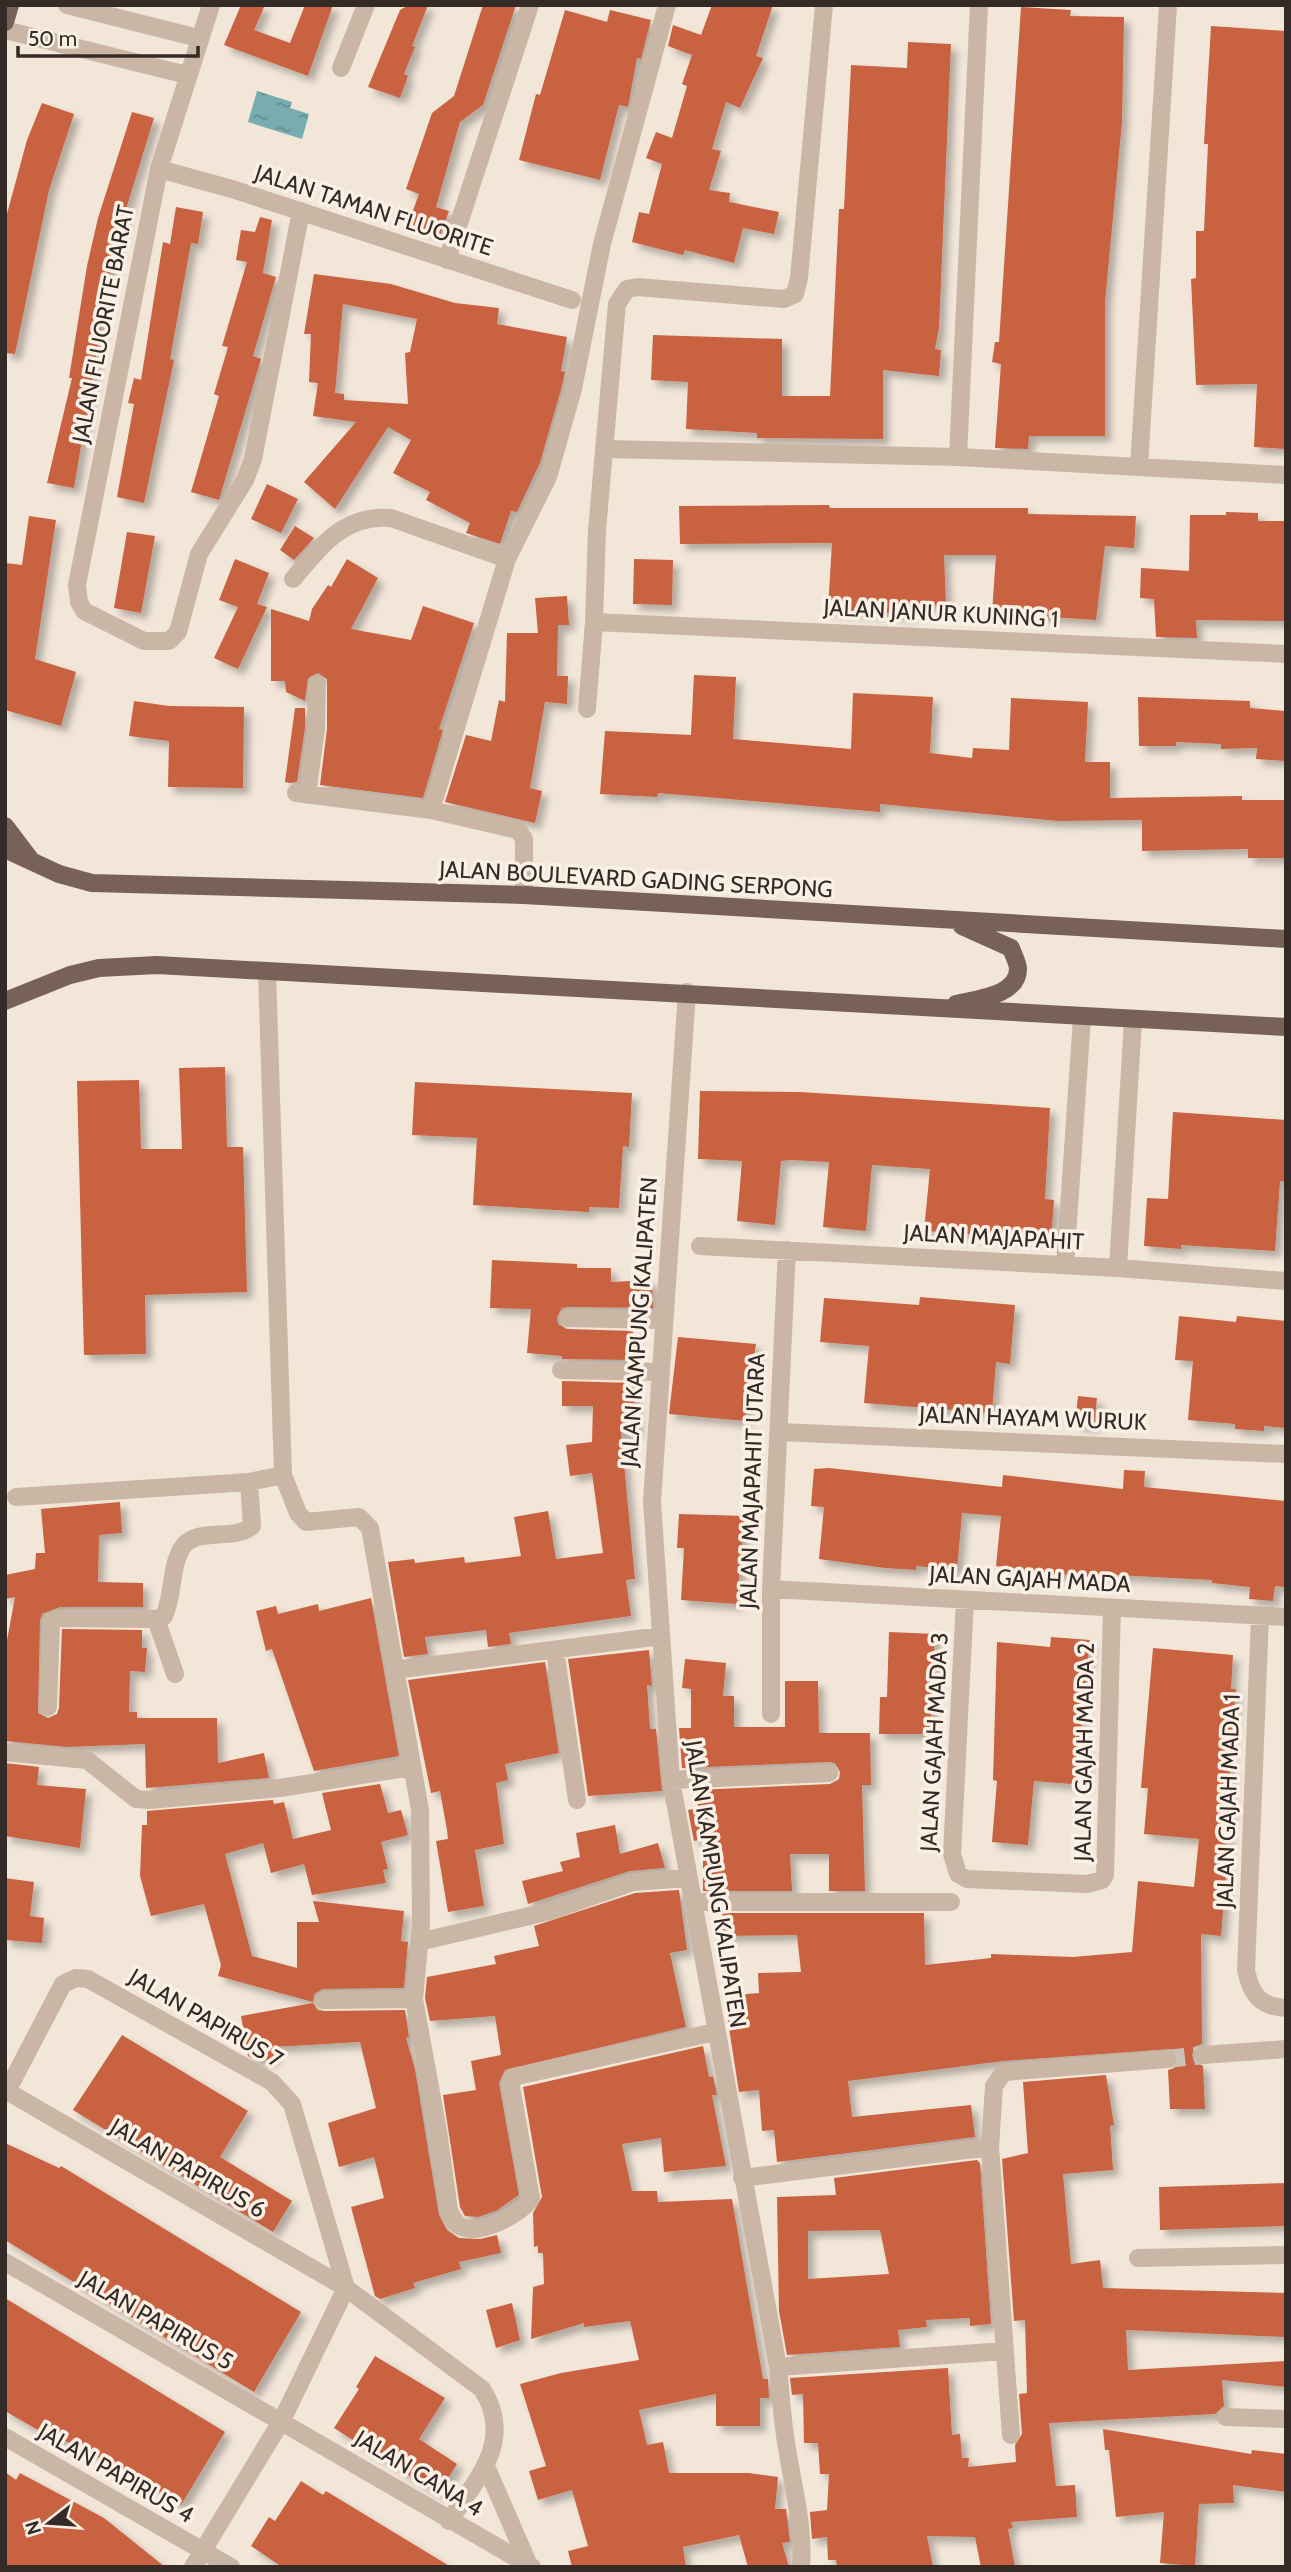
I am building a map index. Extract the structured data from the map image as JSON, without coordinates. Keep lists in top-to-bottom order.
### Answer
{
  "streets": {
    "main road": ["JALAN BOULEVARD GADING SERPONG"],
    "street": [
      "JALAN TAMAN FLUORITE",
      "JALAN FLUORITE BARAT",
      "JALAN JANUR KUNING 1",
      "JALAN MAJAPAHIT",
      "JALAN KAMPUNG KALIPATEN",
      "JALAN HAYAM WURUK",
      "JALAN MAJAPAHIT UTARA",
      "JALAN GAJAH MADA",
      "JALAN GAJAH MADA 3",
      "JALAN GAJAH MADA 2",
      "JALAN GAJAH MADA 1",
      "JALAN PAPIRUS 7",
      "JALAN PAPIRUS 6",
      "JALAN PAPIRUS 5",
      "JALAN PAPIRUS 4",
      "JALAN CANA 4"
    ]
  },
  "crossings": [
    ["JALAN TAMAN FLUORITE", "JALAN FLUORITE BARAT"],
    ["JALAN MAJAPAHIT", "JALAN MAJAPAHIT UTARA"],
    ["JALAN HAYAM WURUK", "JALAN MAJAPAHIT UTARA"],
    ["JALAN MAJAPAHIT UTARA", "JALAN GAJAH MADA"],
    ["JALAN GAJAH MADA", "JALAN GAJAH MADA 3"],
    ["JALAN GAJAH MADA", "JALAN GAJAH MADA 2"],
    ["JALAN GAJAH MADA", "JALAN GAJAH MADA 1"],
    ["JALAN GAJAH MADA 3", "JALAN GAJAH MADA 2"],
    ["JALAN PAPIRUS 7", "JALAN PAPIRUS 6"],
    ["JALAN PAPIRUS 6", "JALAN CANA 4"],
    ["JALAN PAPIRUS 5", "JALAN CANA 4"]
  ],
  "scale_bar": "50 m",
  "north": "left"
}
